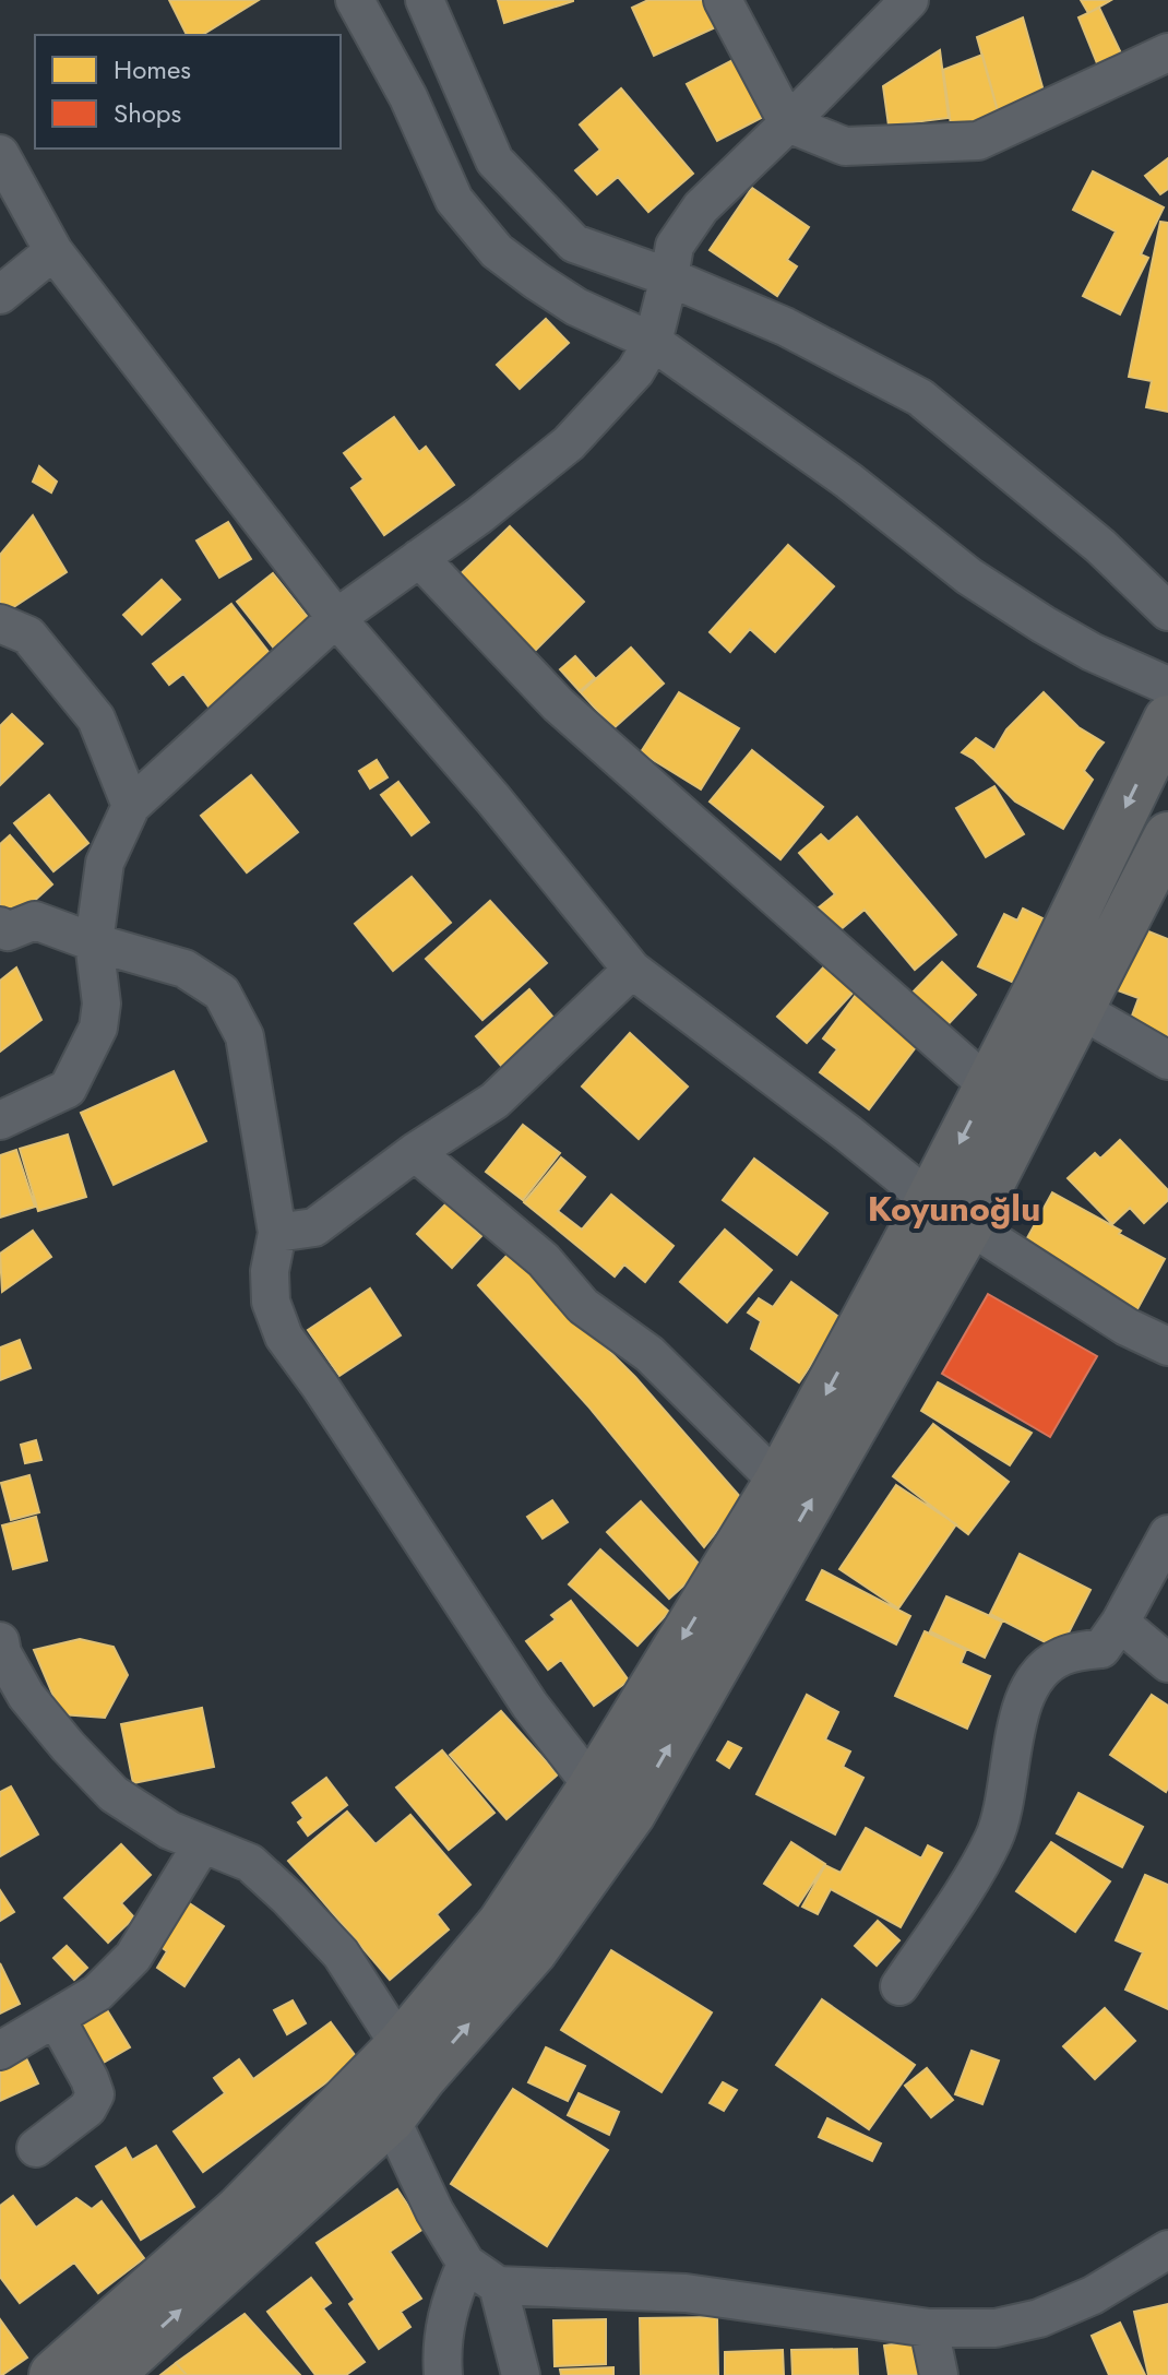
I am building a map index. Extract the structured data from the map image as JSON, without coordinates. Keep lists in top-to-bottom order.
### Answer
{
  "districts": ["Koyunoğlu"],
  "legend": ["Homes", "Shops"]
}
